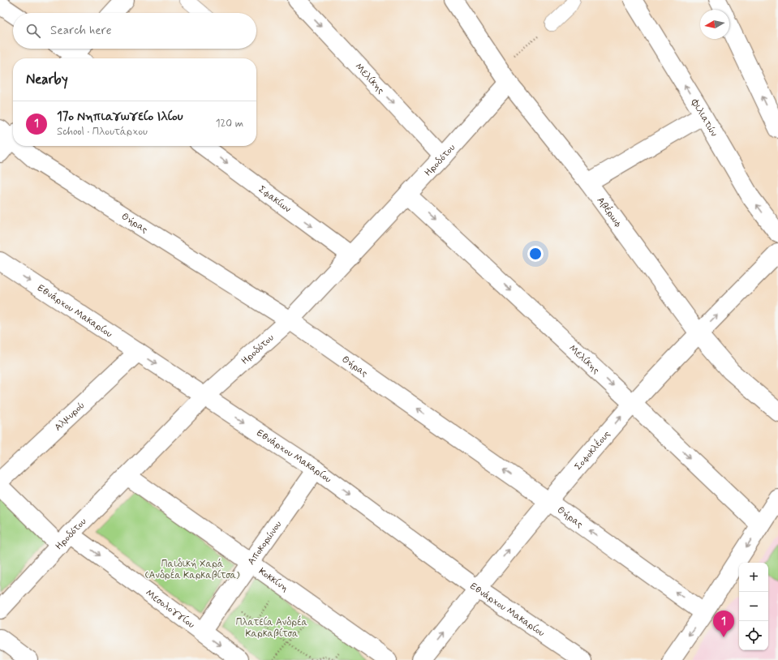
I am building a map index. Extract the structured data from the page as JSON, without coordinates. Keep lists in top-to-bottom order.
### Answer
{
  "streets": {
    "street": [
      "Μελίκης",
      "Φιλιατών",
      "Ηροδότου",
      "Σφακίων",
      "Αβέρωφ",
      "Θήρας",
      "Εθνάρχου Μακαρίου",
      "Αλμυρού",
      "Σοφοκλέους",
      "Αποκορώνου",
      "Κοκκίνη",
      "Μεσολογγίου"
    ]
  },
  "crossings": [
    ["Μελίκης", "Ηροδότου"],
    ["Μελίκης", "Σοφοκλέους"],
    ["Ηροδότου", "Σφακίων"],
    ["Ηροδότου", "Αβέρωφ"],
    ["Ηροδότου", "Θήρας"],
    ["Ηροδότου", "Εθνάρχου Μακαρίου"],
    ["Ηροδότου", "Κοκκίνη"],
    ["Ηροδότου", "Μεσολογγίου"],
    ["Αβέρωφ", "Σοφοκλέους"],
    ["Θήρας", "Σοφοκλέους"],
    ["Εθνάρχου Μακαρίου", "Αλμυρού"],
    ["Εθνάρχου Μακαρίου", "Σοφοκλέους"],
    ["Εθνάρχου Μακαρίου", "Αποκορώνου"],
    ["Αποκορώνου", "Κοκκίνη"],
    ["Αποκορώνου", "Μεσολογγίου"]
  ],
  "one_way": [
    "Μελίκης",
    "Σφακίων",
    "Θήρας",
    "Εθνάρχου Μακαρίου",
    "Σοφοκλέους",
    "Μεσολογγίου"
  ],
  "parks": ["Παιδική Χαρά (Ανδρέα Καρκαβίτσα)", "Πλατεία Ανδρέα Καρκαβίτσα"],
  "north": "left",
  "page": {
    "search": "Search here",
    "heading": "Nearby",
    "list": [
      {
        "mark": "1",
        "name": "17ο Νηπιαγωγείο Ιλίου",
        "note": "School · Πλουτάρχου",
        "value": "120 m"
      }
    ],
    "map_buttons": ["+", "−"],
    "pins": "1"
  }
}
